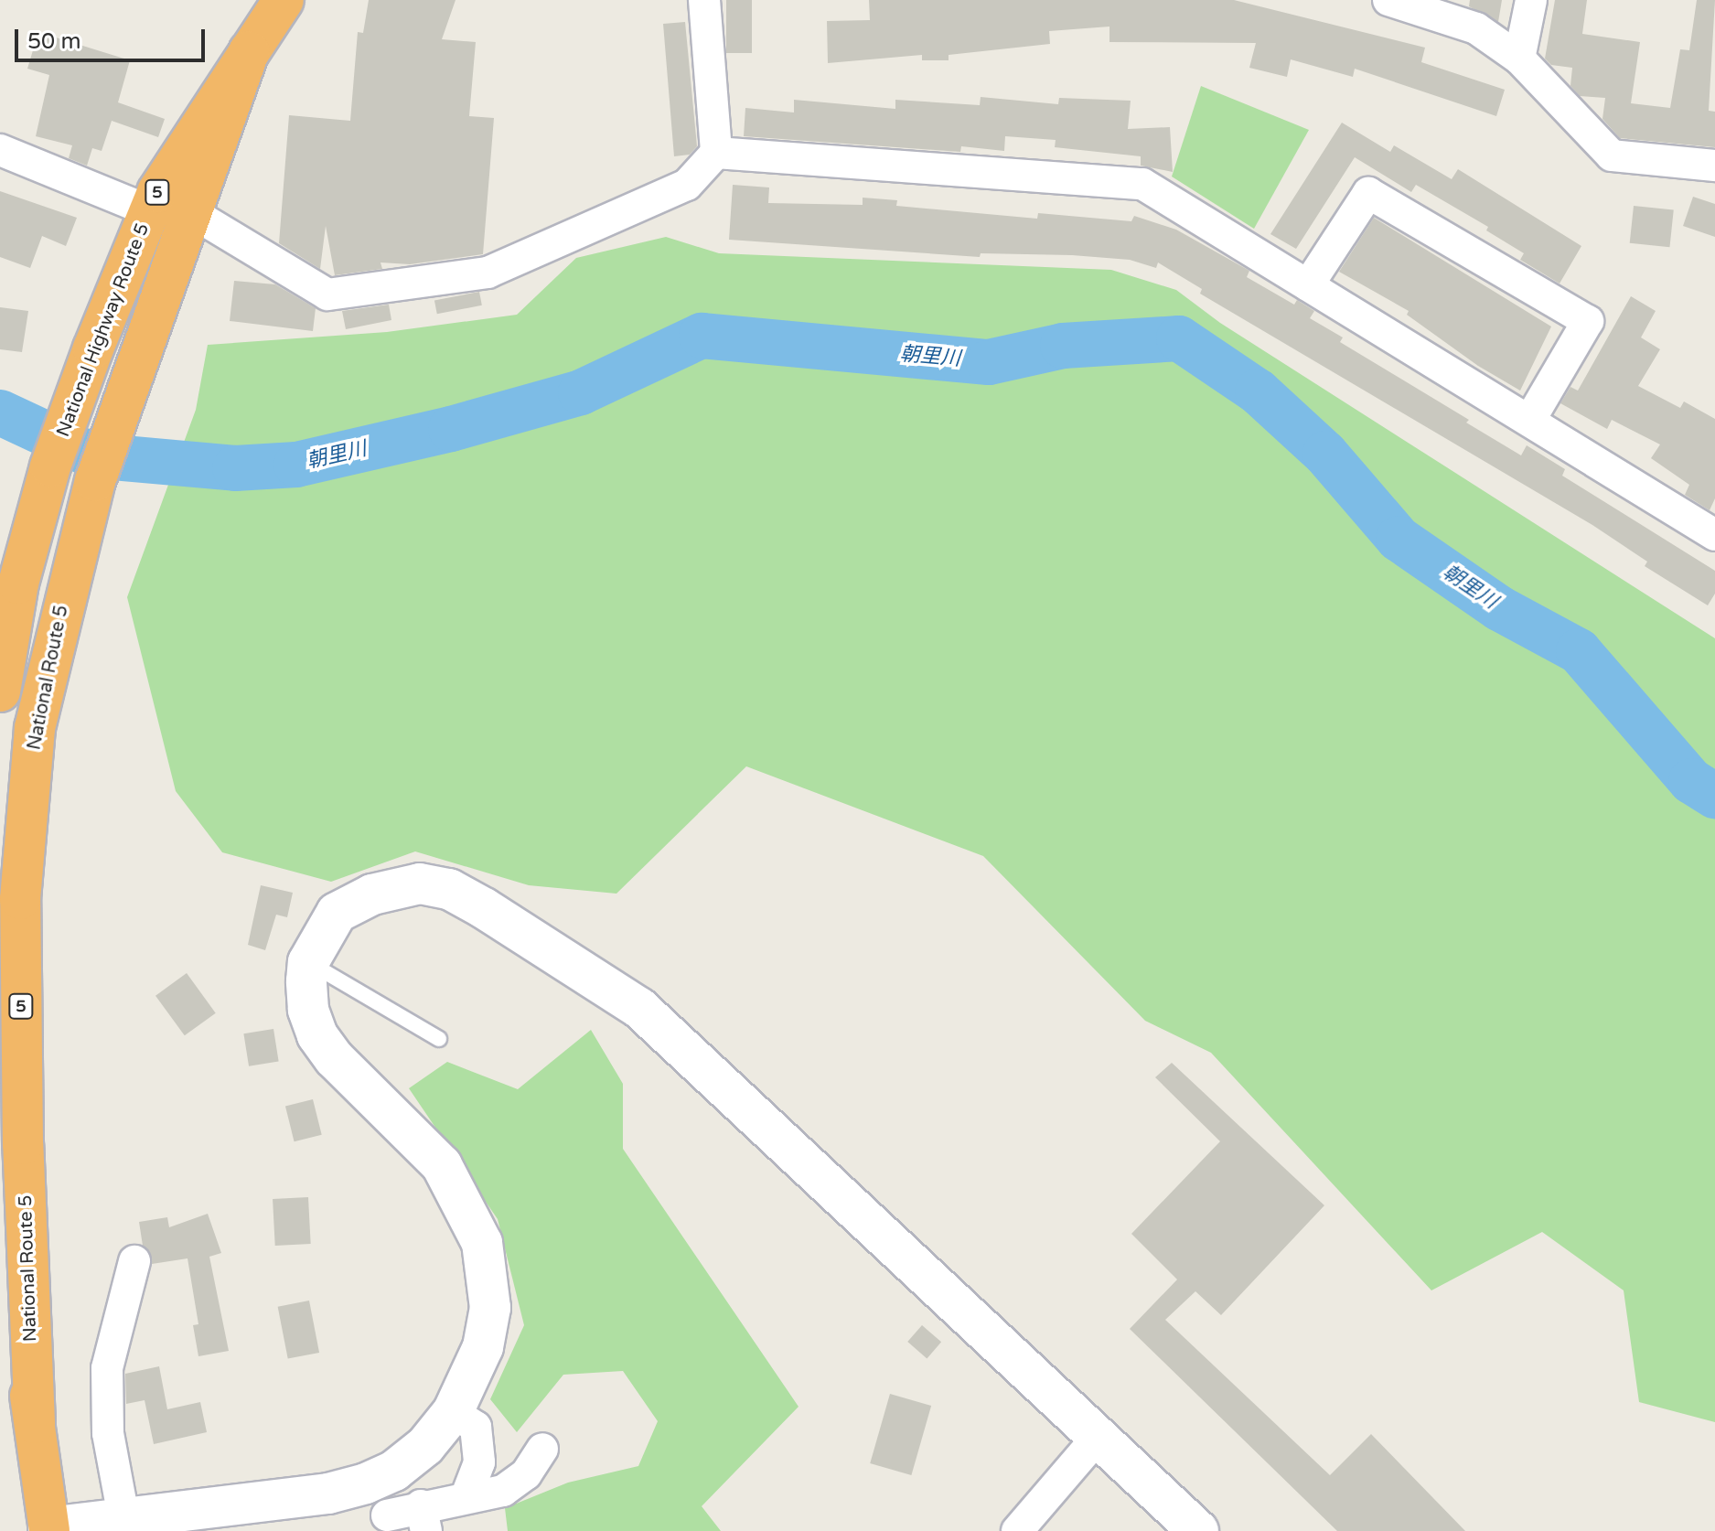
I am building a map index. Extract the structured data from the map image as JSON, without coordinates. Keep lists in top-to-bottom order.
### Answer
{
  "streets": {
    "highway": ["5", "National Highway Route 5", "National Route 5"]
  },
  "crossings": [
    ["5", "National Route 5"],
    ["National Highway Route 5", "National Route 5"]
  ],
  "water": ["朝里川"],
  "scale_bar": "50 m"
}
